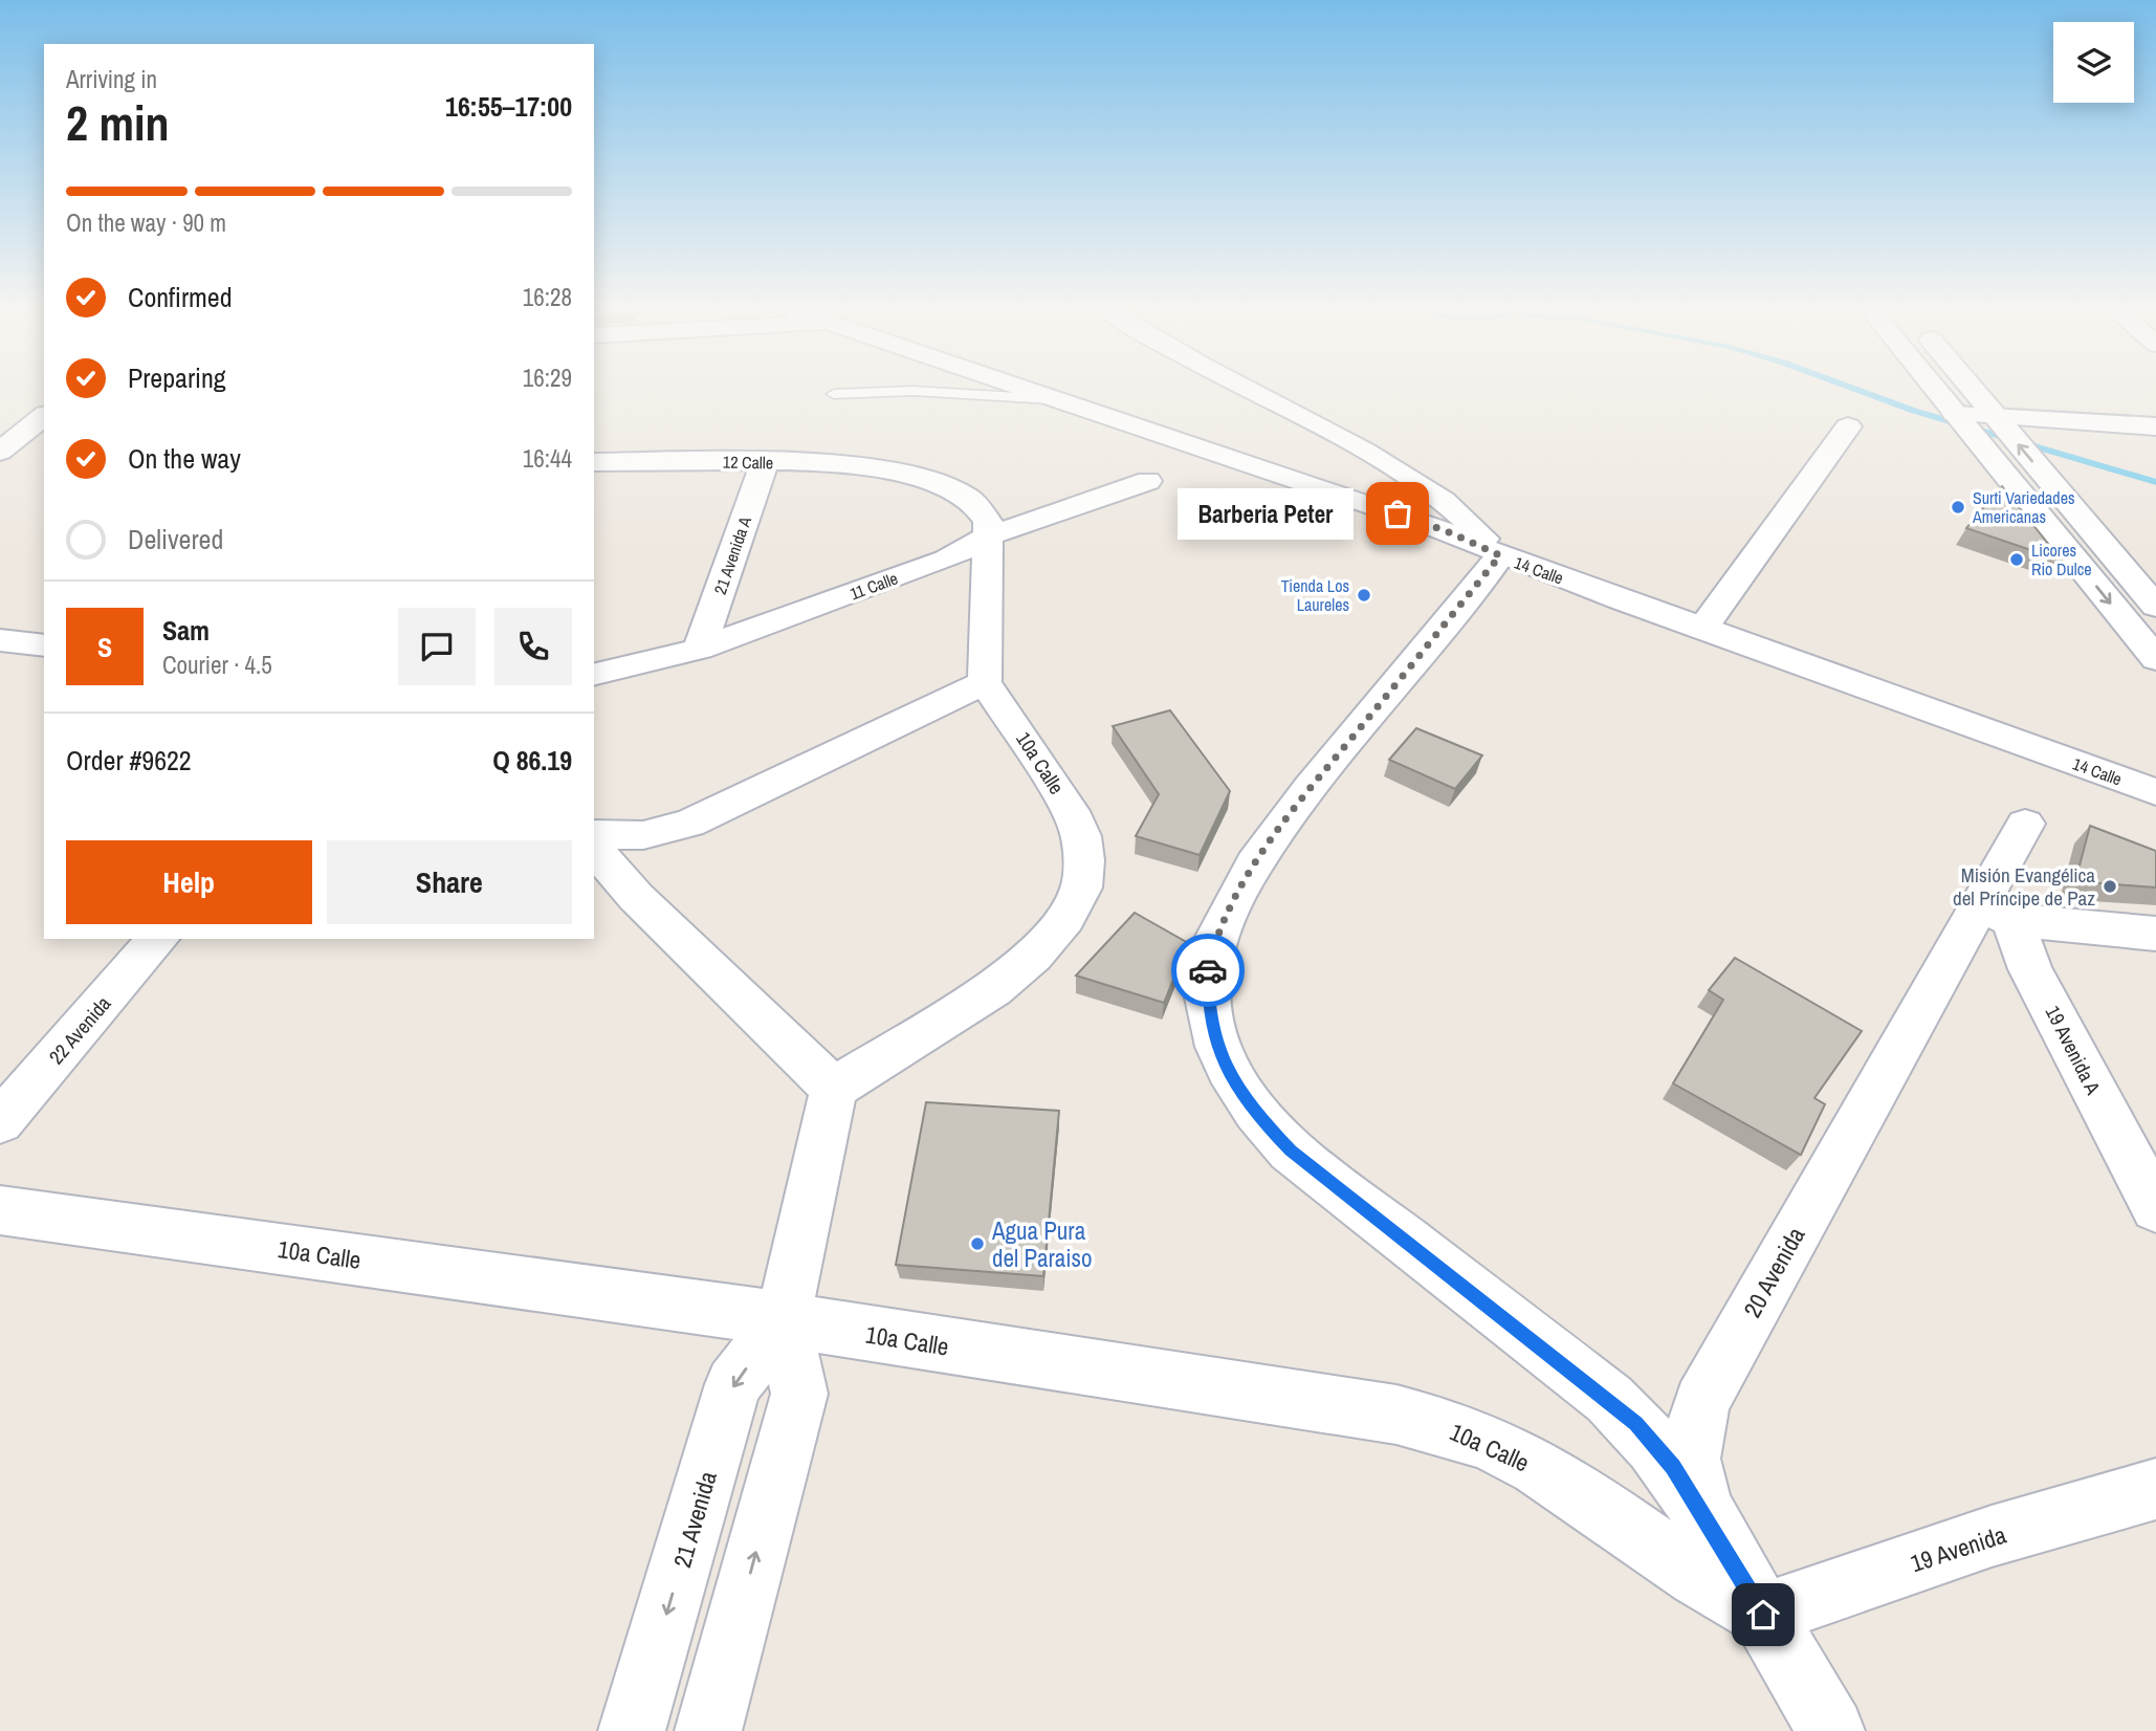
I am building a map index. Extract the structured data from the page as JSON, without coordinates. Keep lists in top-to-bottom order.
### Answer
{
  "streets": {
    "street": [
      "12 Calle",
      "21 Avenida A",
      "14 Calle",
      "11 Calle",
      "10a Calle",
      "22 Avenida",
      "19 Avenida A",
      "20 Avenida",
      "21 Avenida",
      "19 Avenida"
    ]
  },
  "crossings": [
    ["12 Calle", "21 Avenida A"],
    ["12 Calle", "11 Calle"],
    ["21 Avenida A", "11 Calle"],
    ["10a Calle", "20 Avenida"],
    ["10a Calle", "21 Avenida"],
    ["10a Calle", "19 Avenida"],
    ["19 Avenida A", "20 Avenida"],
    ["20 Avenida", "19 Avenida"]
  ],
  "places": [
    "Surti Variedades Americanas",
    "Barberia Peter",
    "Licores Rio Dulce",
    "Tienda Los Laureles",
    "Misión Evangélica del Príncipe de Paz",
    "Agua Pura del Paraiso"
  ],
  "page": {
    "heading": ["2 min", "Arriving in", "16:55–17:00"],
    "panel": [
      "Sam",
      "Courier · 4.5",
      "Order #9622",
      "Q 86.19"
    ],
    "bar": "On the way · 90 m",
    "list": [
      ["Confirmed", "16:28"],
      ["Preparing", "16:29"],
      ["On the way", "16:44"],
      "Delivered"
    ],
    "bubble": "Barberia Peter",
    "round": "S",
    "buttons": ["Help", "Share"]
  }
}
